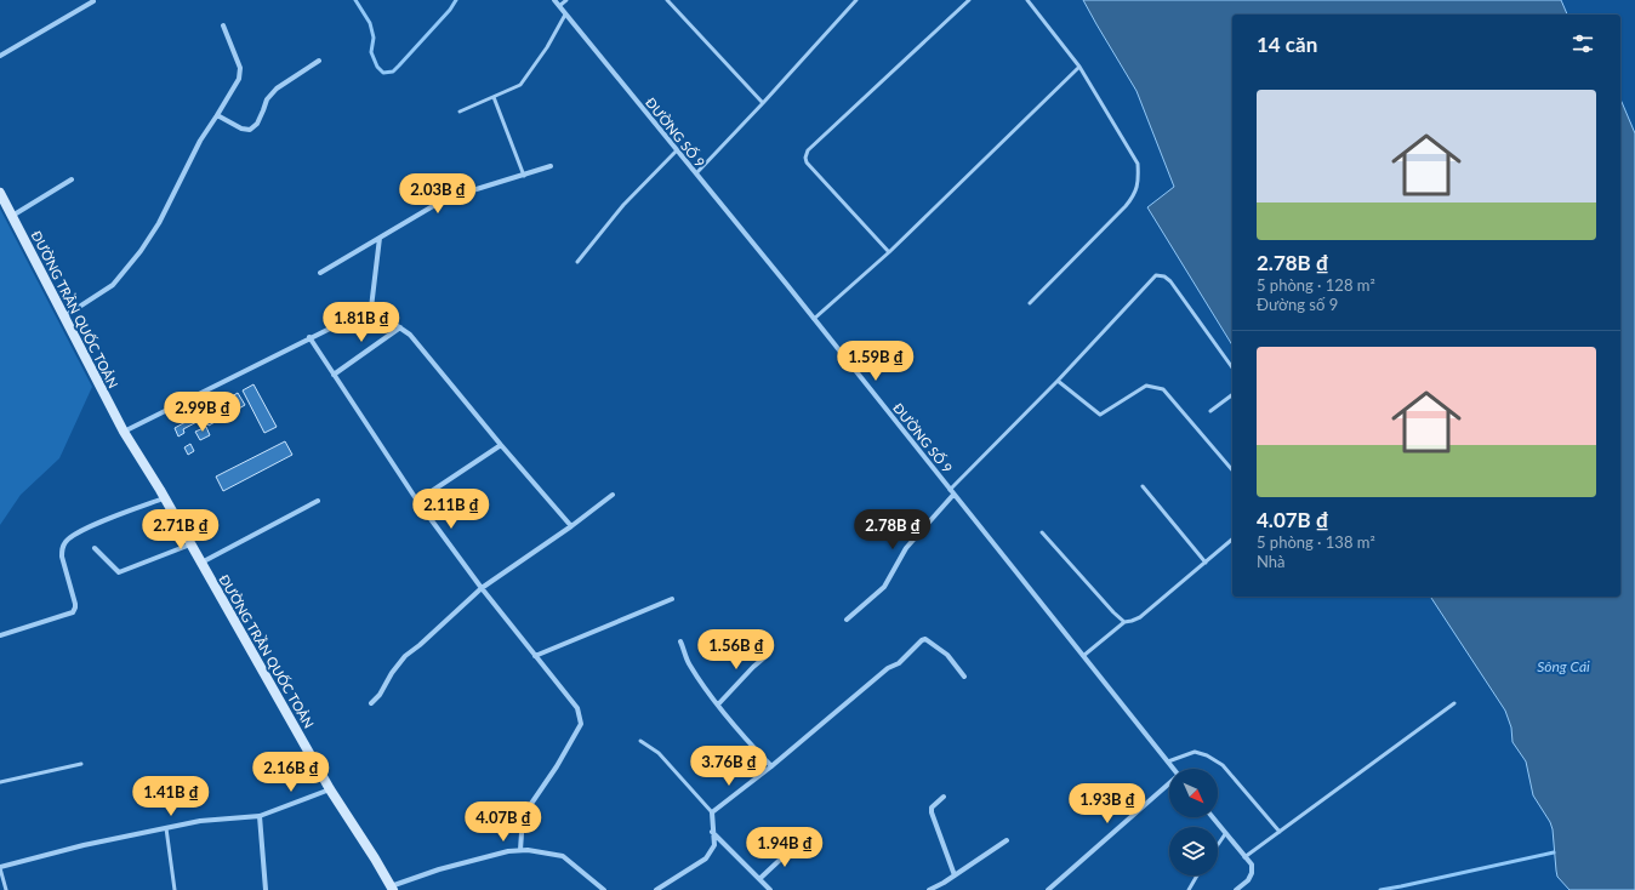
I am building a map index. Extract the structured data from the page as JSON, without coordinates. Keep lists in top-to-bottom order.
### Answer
{
  "streets": {
    "main road": ["ĐƯỜNG TRẦN QUỐC TOẢN"],
    "street": ["ĐƯỜNG SỐ 9"]
  },
  "water": ["Sông Cái"],
  "north": "bottom right",
  "page": {
    "heading": "14 căn",
    "list": [
      {
        "name": "2.78B ₫",
        "note": "5 phòng · 128 m² · Đường số 9"
      },
      {
        "name": "4.07B ₫",
        "note": "5 phòng · 138 m² · Nhà"
      }
    ],
    "price": [
      "2.03B ₫",
      "1.81B ₫",
      "1.59B ₫",
      "2.99B ₫",
      "2.11B ₫",
      "2.71B ₫",
      "2.78B ₫",
      "1.56B ₫",
      "3.76B ₫",
      "2.16B ₫",
      "1.41B ₫",
      "1.93B ₫",
      "4.07B ₫",
      "1.94B ₫"
    ]
  }
}
